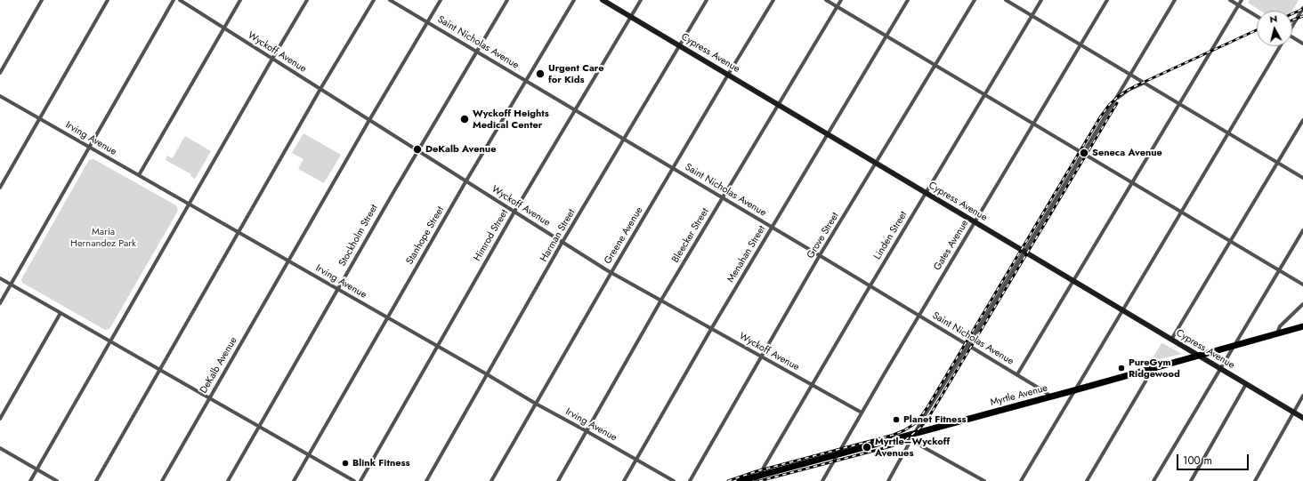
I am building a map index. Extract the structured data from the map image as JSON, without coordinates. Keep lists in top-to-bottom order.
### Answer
{
  "streets": {
    "main road": ["Cypress Avenue", "Myrtle Avenue"],
    "street": [
      "Saint Nicholas Avenue",
      "Wyckoff Avenue",
      "Irving Avenue",
      "Stockholm Street",
      "Stanhope Street",
      "Himrod Street",
      "Harman Street",
      "Greene Avenue",
      "Bleecker Street",
      "Grove Street",
      "Linden Street",
      "Gates Avenue",
      "Menahan Street",
      "DeKalb Avenue"
    ]
  },
  "crossings": [
    ["Saint Nicholas Avenue", "Stockholm Street"],
    ["Saint Nicholas Avenue", "Stanhope Street"],
    ["Saint Nicholas Avenue", "Himrod Street"],
    ["Saint Nicholas Avenue", "Harman Street"],
    ["Saint Nicholas Avenue", "Greene Avenue"],
    ["Saint Nicholas Avenue", "Bleecker Street"],
    ["Saint Nicholas Avenue", "Grove Street"],
    ["Saint Nicholas Avenue", "Linden Street"],
    ["Saint Nicholas Avenue", "Gates Avenue"],
    ["Saint Nicholas Avenue", "Menahan Street"],
    ["Saint Nicholas Avenue", "DeKalb Avenue"],
    ["Saint Nicholas Avenue", "Myrtle Avenue"],
    ["Wyckoff Avenue", "Stockholm Street"],
    ["Wyckoff Avenue", "Stanhope Street"],
    ["Wyckoff Avenue", "Himrod Street"],
    ["Wyckoff Avenue", "Harman Street"],
    ["Wyckoff Avenue", "Greene Avenue"],
    ["Wyckoff Avenue", "Bleecker Street"],
    ["Wyckoff Avenue", "Grove Street"],
    ["Wyckoff Avenue", "Linden Street"],
    ["Wyckoff Avenue", "Gates Avenue"],
    ["Wyckoff Avenue", "Menahan Street"],
    ["Wyckoff Avenue", "DeKalb Avenue"],
    ["Cypress Avenue", "Himrod Street"],
    ["Cypress Avenue", "Harman Street"],
    ["Cypress Avenue", "Greene Avenue"],
    ["Cypress Avenue", "Bleecker Street"],
    ["Cypress Avenue", "Grove Street"],
    ["Cypress Avenue", "Linden Street"],
    ["Cypress Avenue", "Gates Avenue"],
    ["Cypress Avenue", "Menahan Street"],
    ["Cypress Avenue", "Myrtle Avenue"],
    ["Irving Avenue", "Stockholm Street"],
    ["Irving Avenue", "Stanhope Street"],
    ["Irving Avenue", "Himrod Street"],
    ["Irving Avenue", "Harman Street"],
    ["Irving Avenue", "Greene Avenue"],
    ["Irving Avenue", "Bleecker Street"],
    ["Irving Avenue", "Menahan Street"],
    ["Irving Avenue", "DeKalb Avenue"],
    ["Linden Street", "Myrtle Avenue"],
    ["Gates Avenue", "Myrtle Avenue"]
  ],
  "parks": ["Maria Hernandez Park"],
  "places": [
    "Urgent Care for Kids",
    "Wyckoff Heights Medical Center",
    "DeKalb Avenue",
    "Seneca Avenue",
    "PureGym Ridgewood",
    "Planet Fitness",
    "Myrtle–Wyckoff Avenues",
    "Blink Fitness"
  ],
  "scale_bar": "100 m",
  "north": "top"
}
